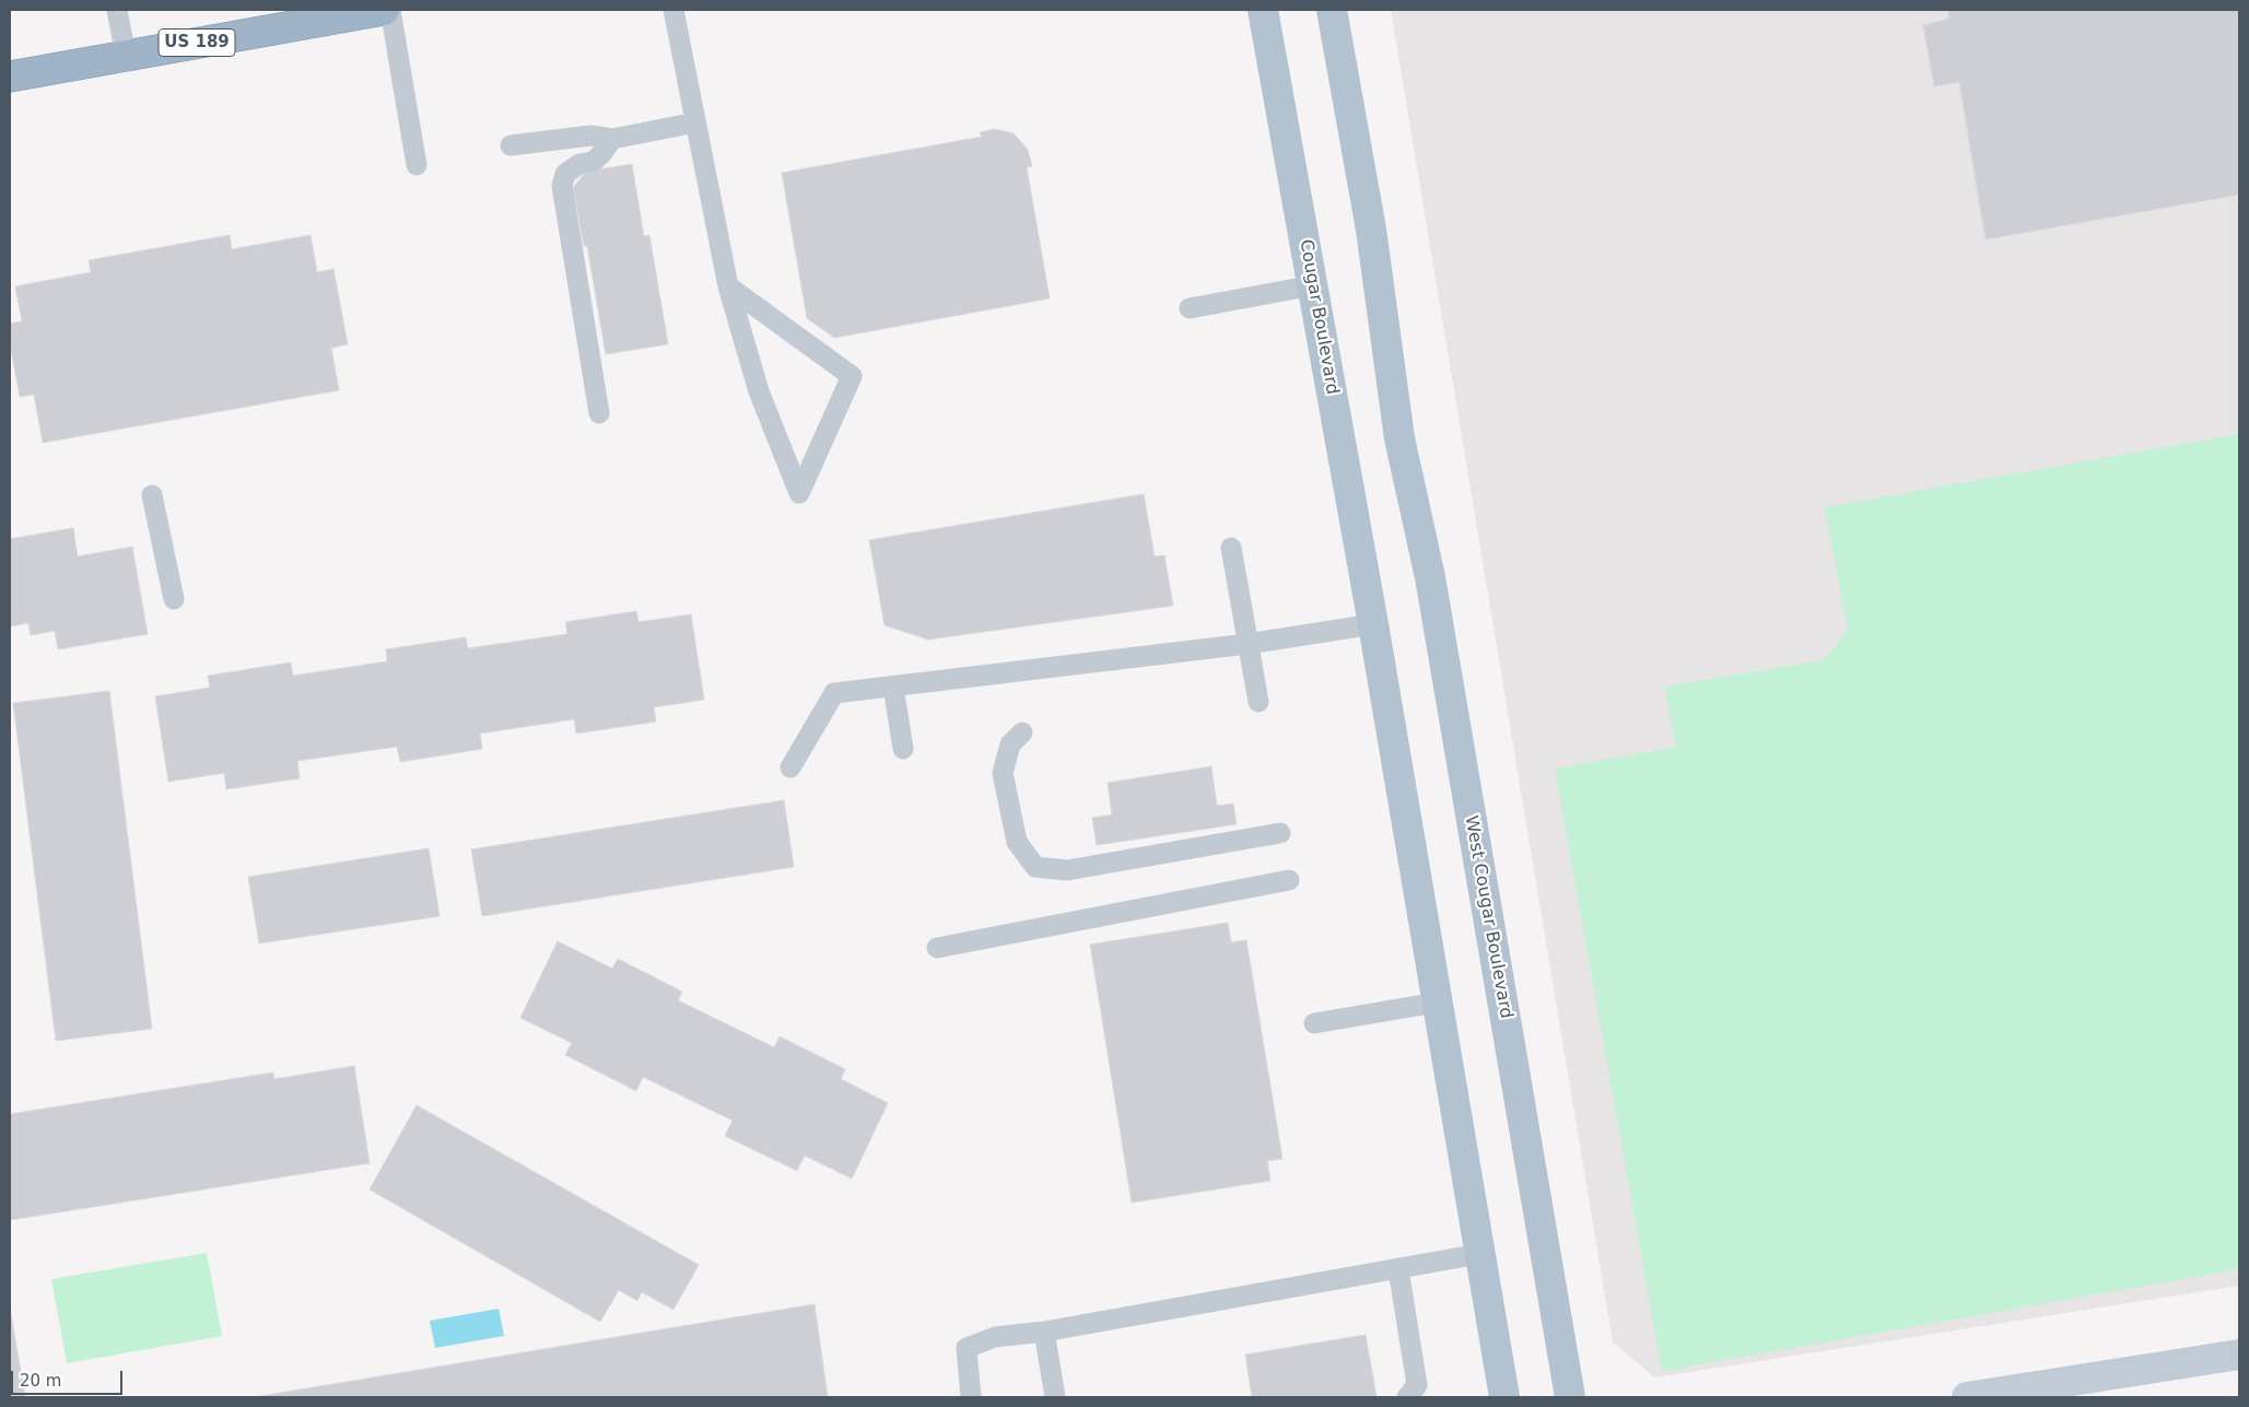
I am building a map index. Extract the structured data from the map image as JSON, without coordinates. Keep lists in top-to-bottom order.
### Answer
{
  "streets": {
    "highway": ["US 189"],
    "main road": ["Cougar Boulevard", "West Cougar Boulevard"]
  },
  "scale_bar": "20 m"
}
